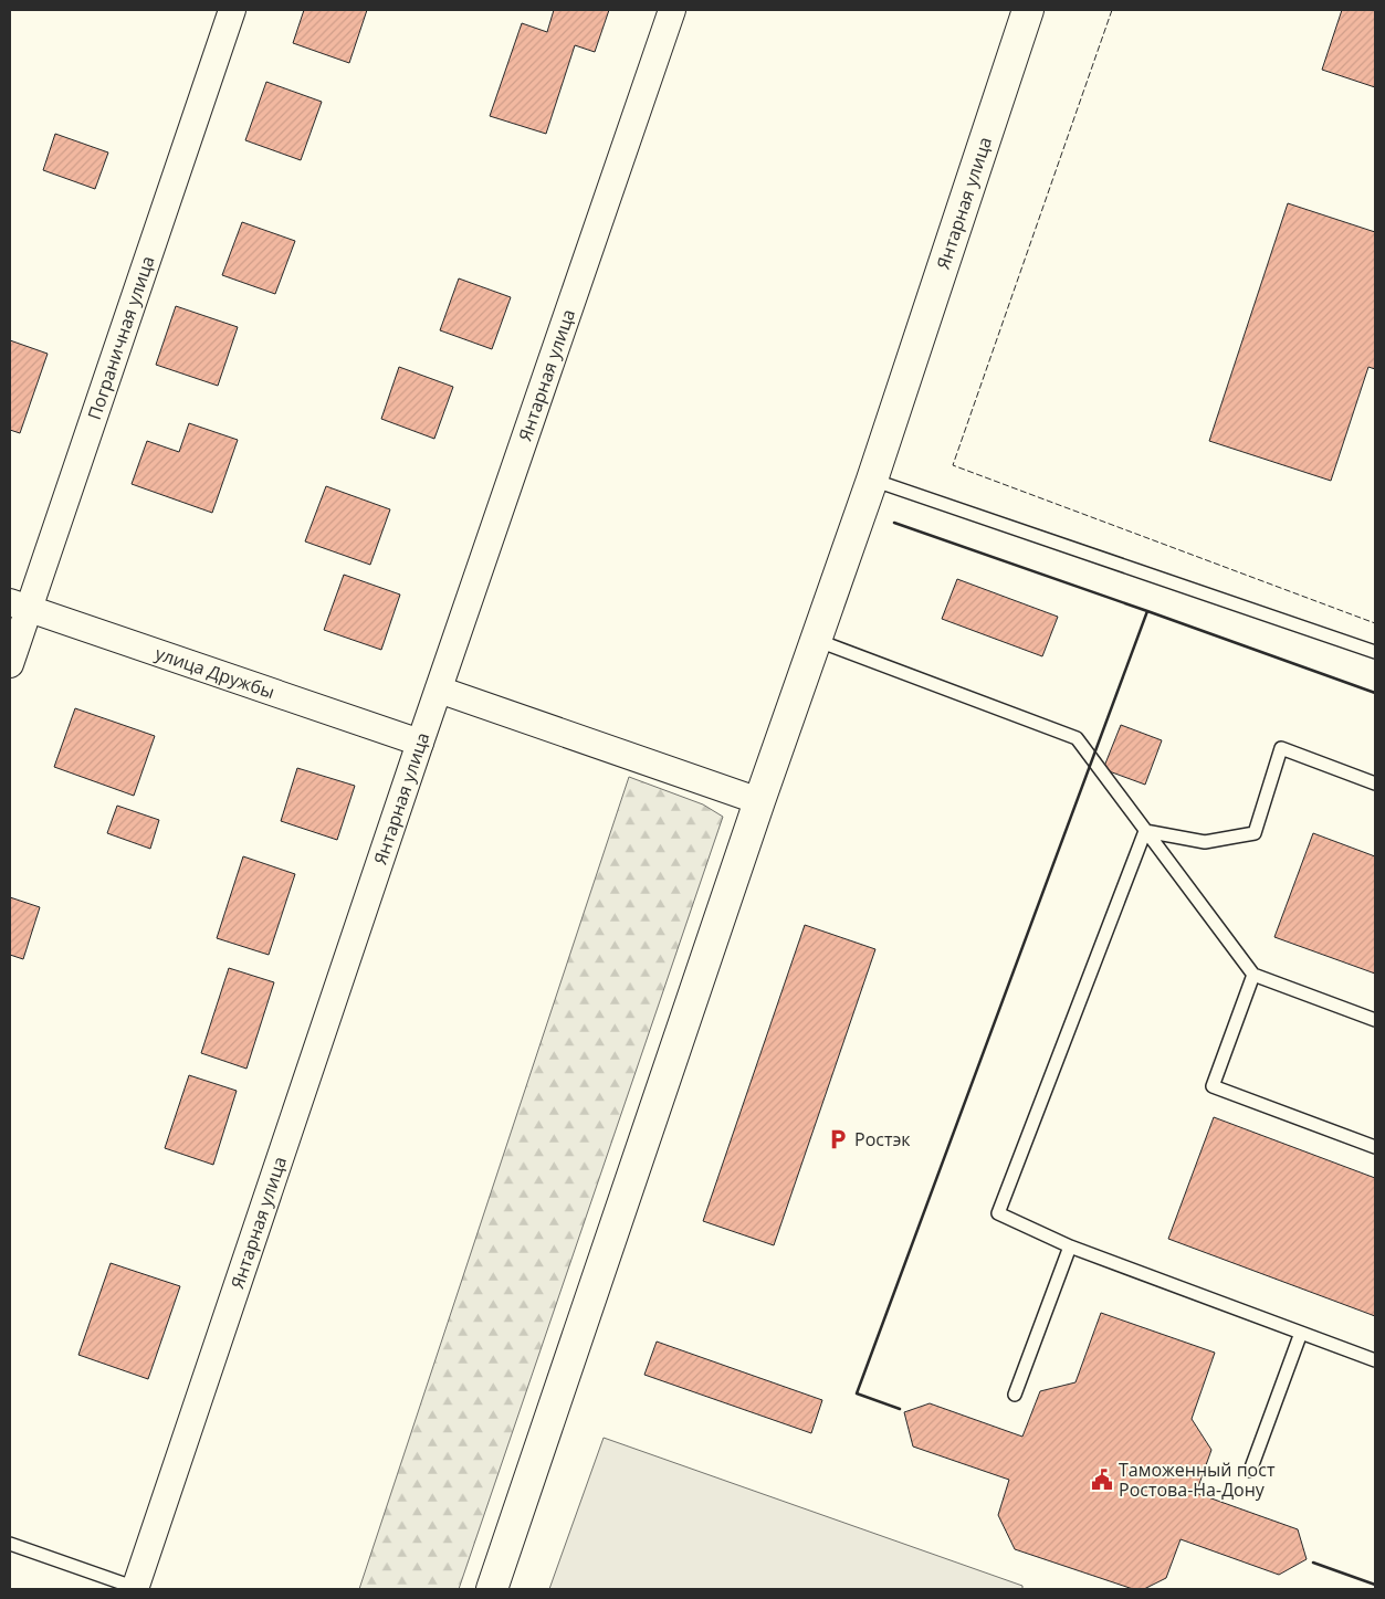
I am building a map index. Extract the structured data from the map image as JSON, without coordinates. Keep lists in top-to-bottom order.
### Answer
{
  "streets": {
    "street": ["Янтарная улица", "Пограничная улица", "улица Дружбы"]
  },
  "crossings": [
    ["Янтарная улица", "улица Дружбы"],
    ["Пограничная улица", "улица Дружбы"]
  ],
  "places": {
    "parking": ["Ростэк"],
    "public building": ["Таможенный пост Ростова-На-Дону"]
  }
}
